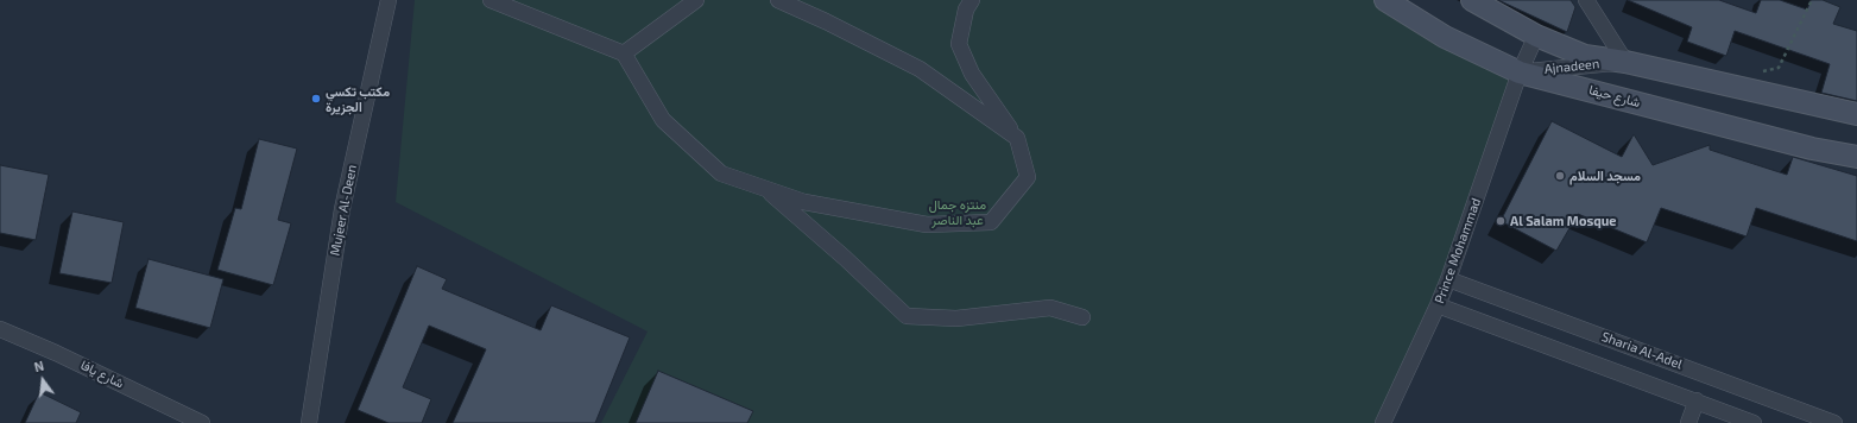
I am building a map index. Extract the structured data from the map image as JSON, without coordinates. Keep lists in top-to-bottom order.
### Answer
{
  "streets": {
    "main road": ["شارع حيفا"],
    "street": [
      "Ajnadeen",
      "Mujeer Al-Deen",
      "Prince Mohammad",
      "Sharia Al-Adel",
      "شارع يافا"
    ]
  },
  "crossings": [
    ["Ajnadeen", "شارع حيفا"],
    ["Ajnadeen", "Prince Mohammad"],
    ["شارع حيفا", "Prince Mohammad"],
    ["Prince Mohammad", "Sharia Al-Adel"]
  ],
  "parks": ["منتزه جمال عبد الناصر"],
  "places": ["مكتب تكسي الجزيرة", "مسجد السلام", "Al Salam Mosque"],
  "north": "top"
}
